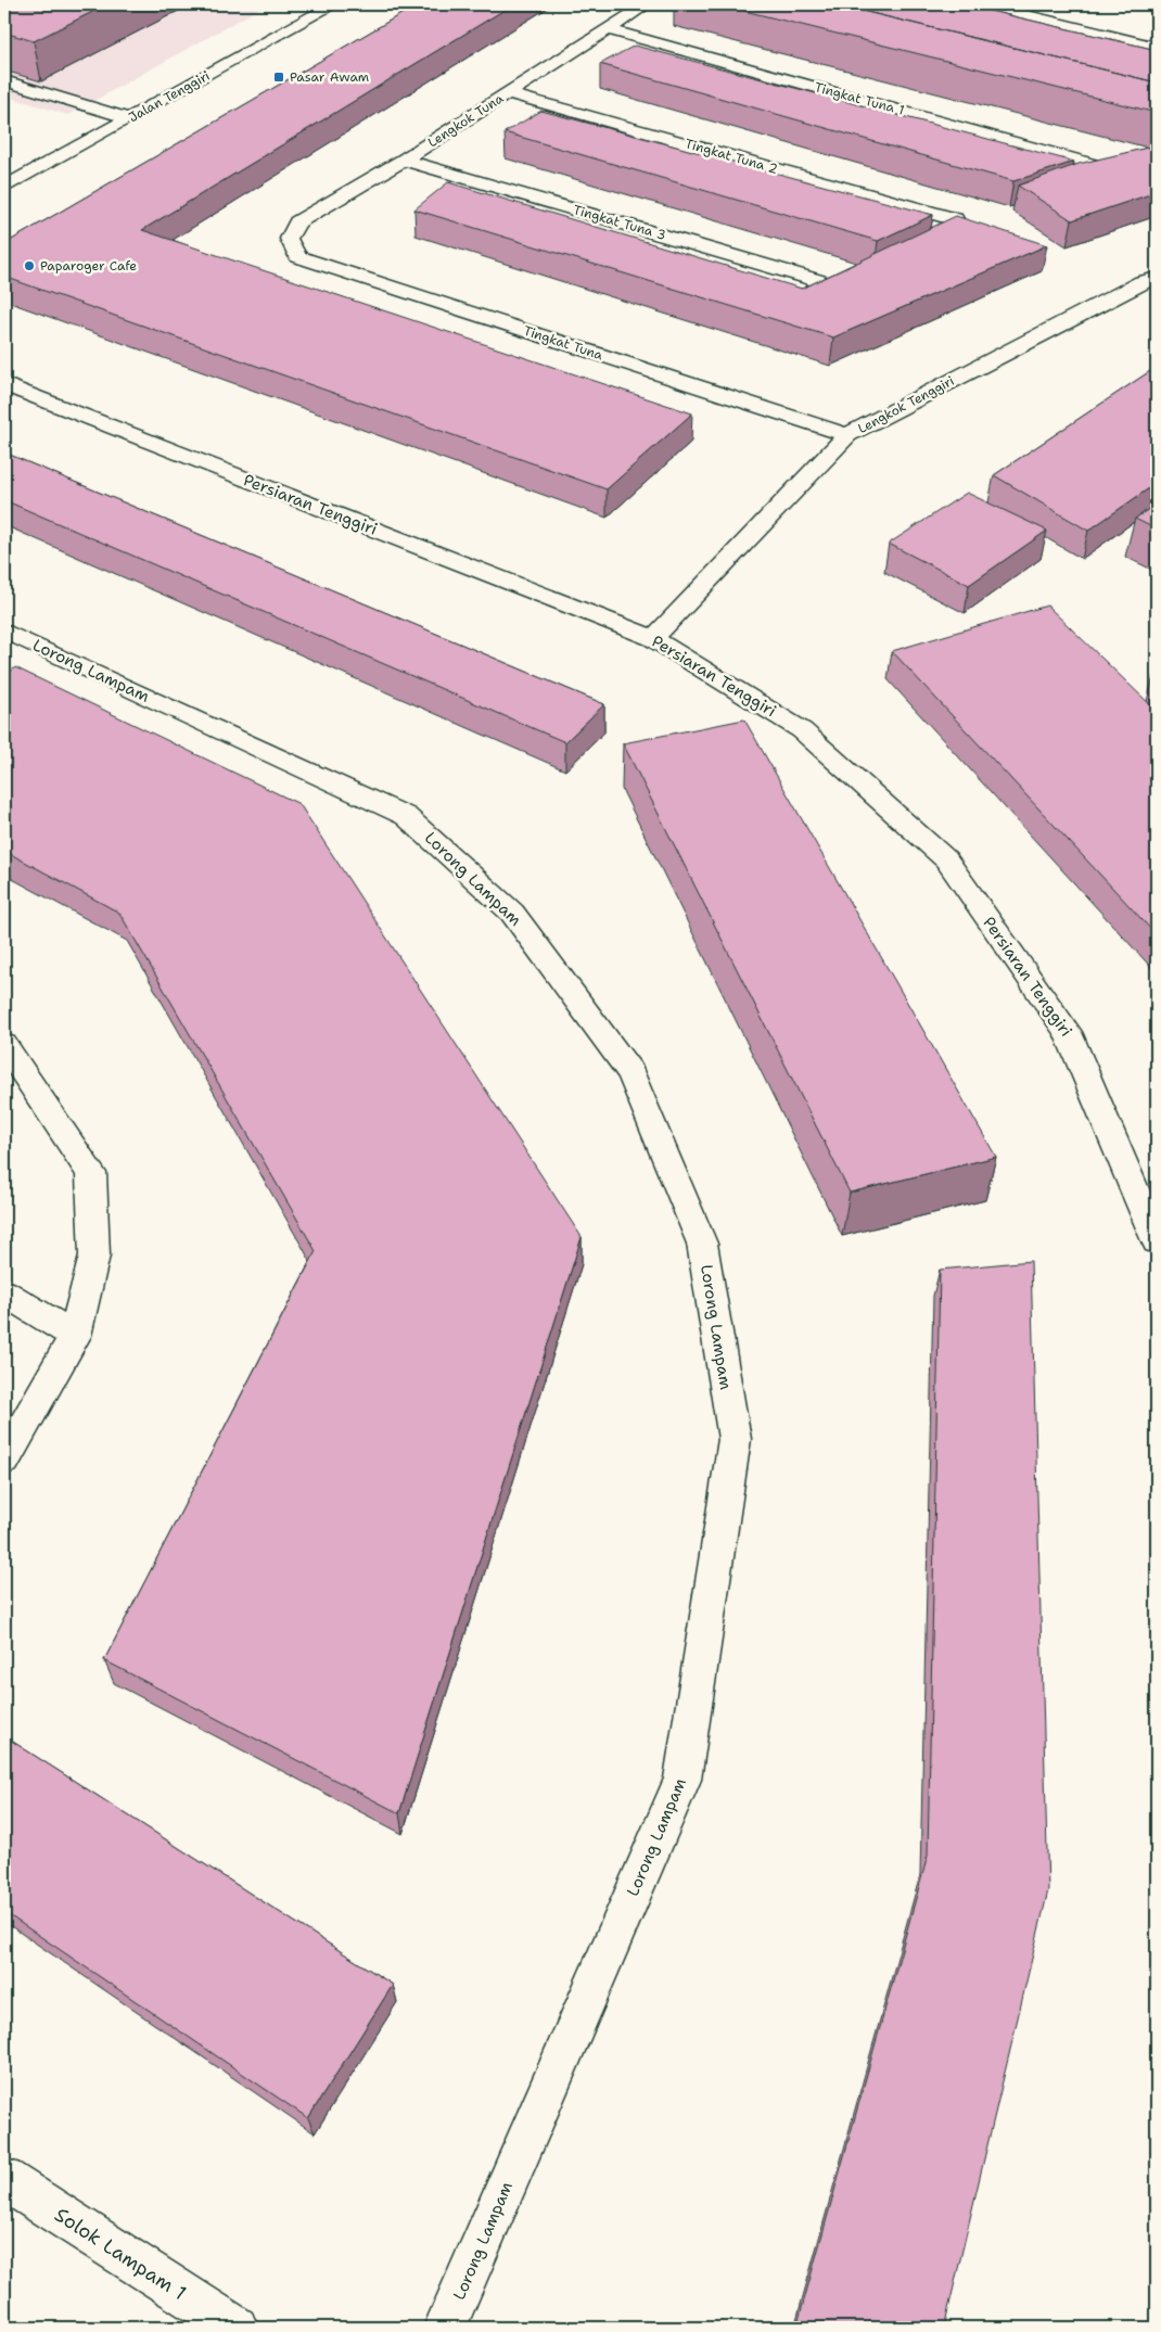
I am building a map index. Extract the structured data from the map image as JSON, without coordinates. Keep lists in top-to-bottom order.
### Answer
{
  "streets": {
    "street": [
      "Jalan Tenggiri",
      "Tingkat Tuna 1",
      "Lengkok Tuna",
      "Tingkat Tuna 2",
      "Tingkat Tuna 3",
      "Tingkat Tuna",
      "Lengkok Tenggiri",
      "Persiaran Tenggiri",
      "Lorong Lampam",
      "Solok Lampam 1"
    ]
  },
  "crossings": [
    ["Tingkat Tuna 1", "Lengkok Tuna"],
    ["Lengkok Tuna", "Tingkat Tuna 2"],
    ["Lengkok Tuna", "Tingkat Tuna 3"],
    ["Lengkok Tuna", "Tingkat Tuna"],
    ["Tingkat Tuna", "Lengkok Tenggiri"],
    ["Lengkok Tenggiri", "Persiaran Tenggiri"]
  ],
  "places": {
    "transit": ["Pasar Awam"],
    "other": ["Paparoger Cafe"]
  }
}
